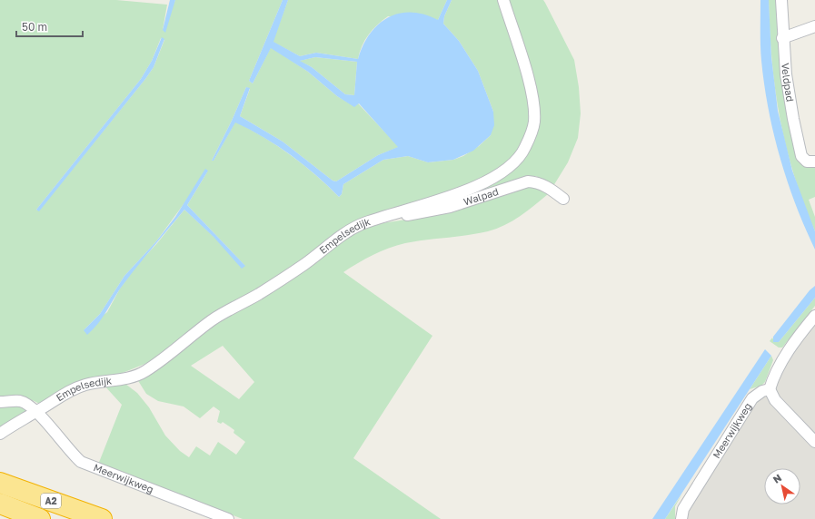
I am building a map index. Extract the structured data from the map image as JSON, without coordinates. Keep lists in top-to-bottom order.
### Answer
{
  "streets": {
    "highway": ["A2"],
    "street": [
      "Veldpad",
      "Walpad",
      "Empelsedijk",
      "Meerwijkweg"
    ]
  },
  "crossings": [
    ["Walpad", "Empelsedijk"],
    ["Empelsedijk", "Meerwijkweg"]
  ],
  "scale_bar": "50 m",
  "north": "top left"
}
